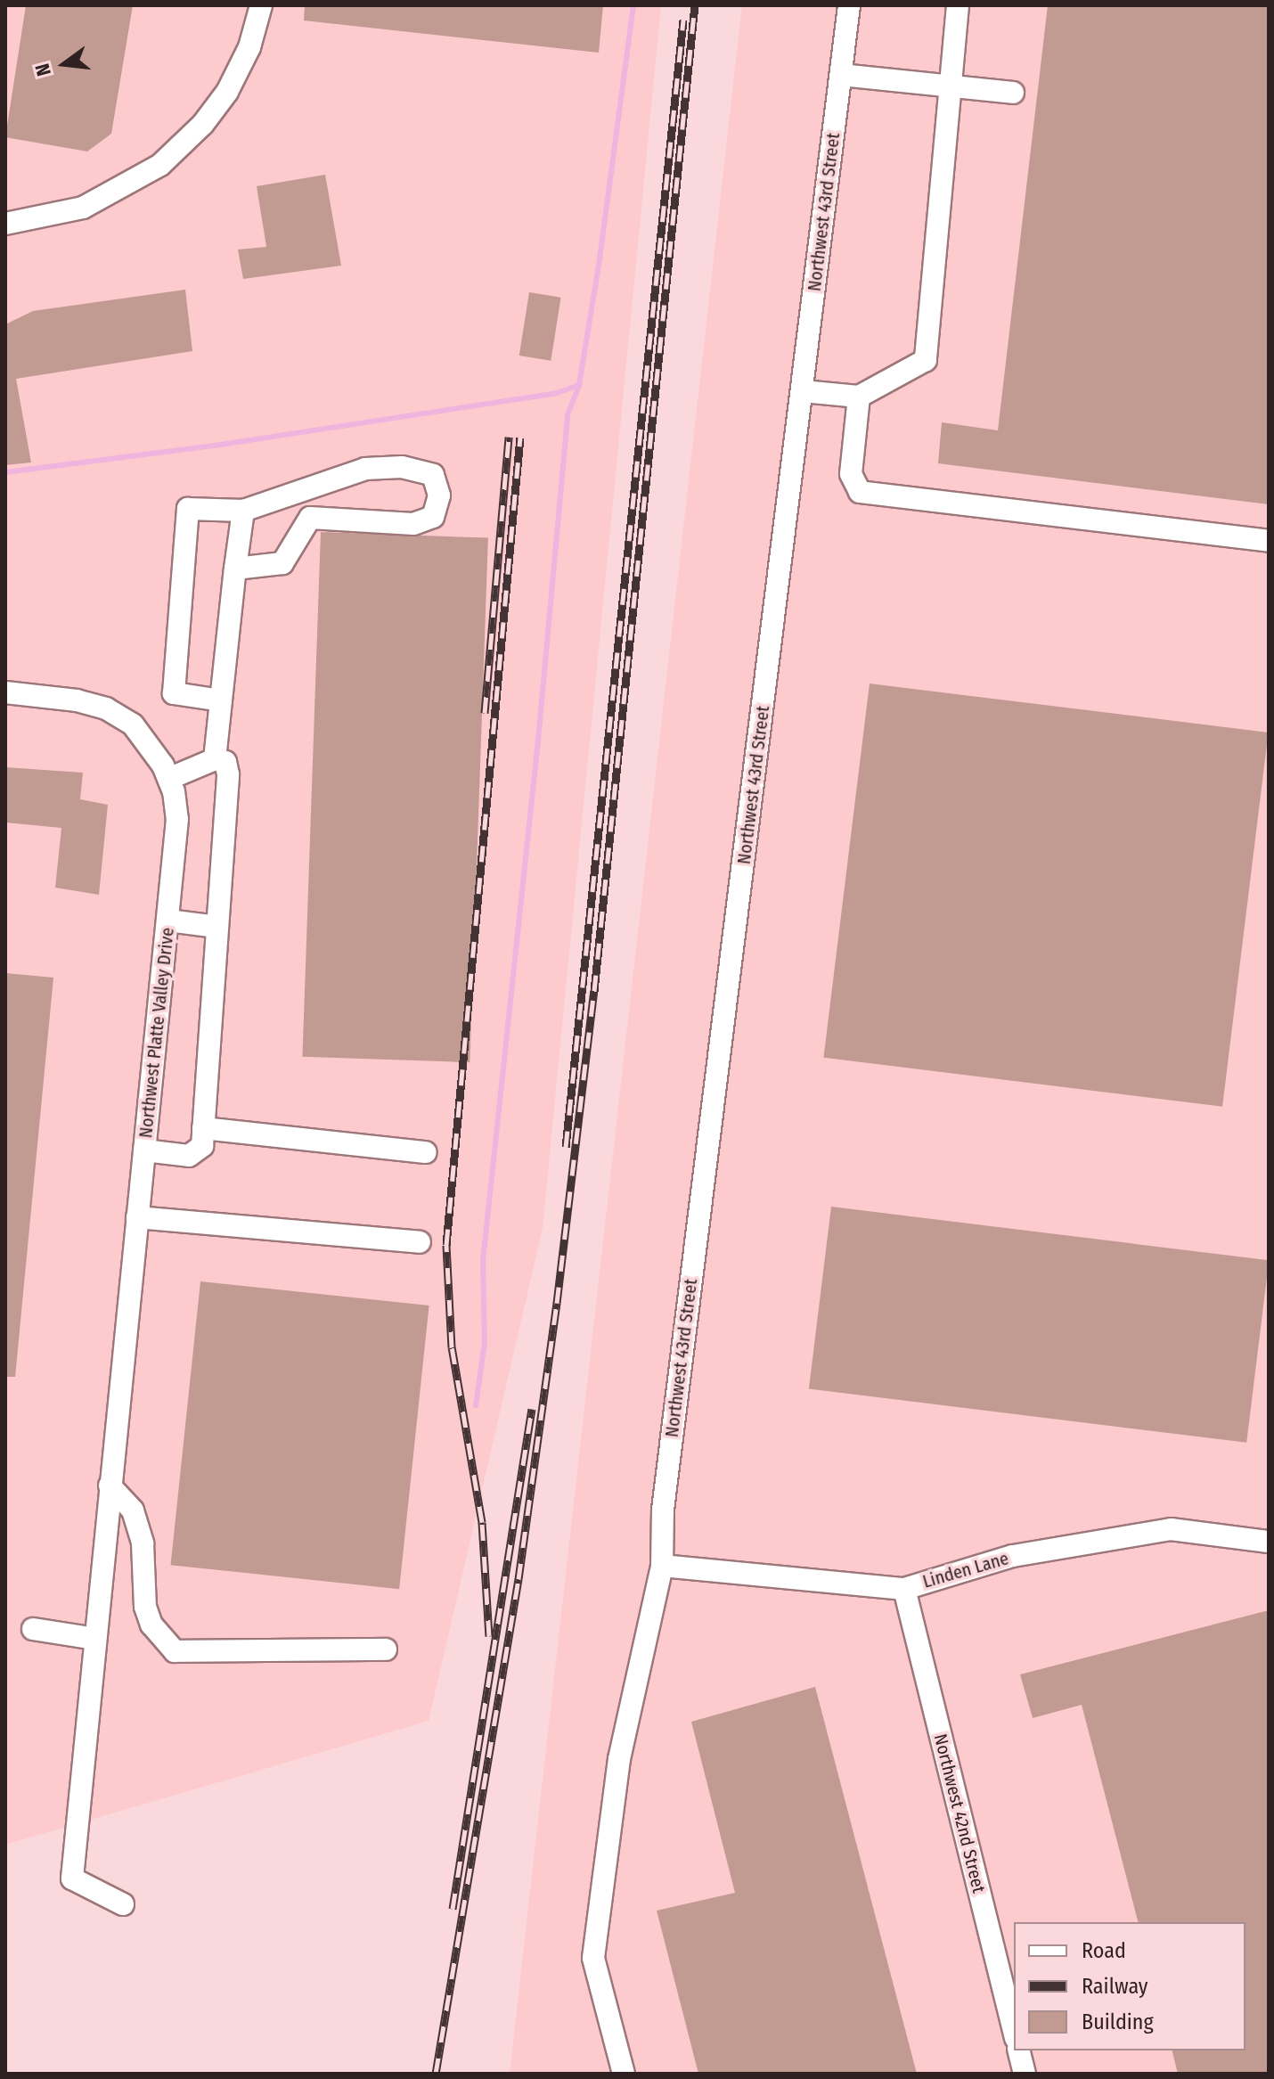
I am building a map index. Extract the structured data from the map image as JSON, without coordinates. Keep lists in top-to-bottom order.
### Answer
{
  "streets": {
    "street": [
      "Northwest 43rd Street",
      "Northwest Platte Valley Drive",
      "Linden Lane",
      "Northwest 42nd Street"
    ]
  },
  "crossings": [
    ["Northwest 43rd Street", "Linden Lane"],
    ["Linden Lane", "Northwest 42nd Street"]
  ],
  "legend": ["Road", "Railway", "Building"],
  "north": "left"
}
